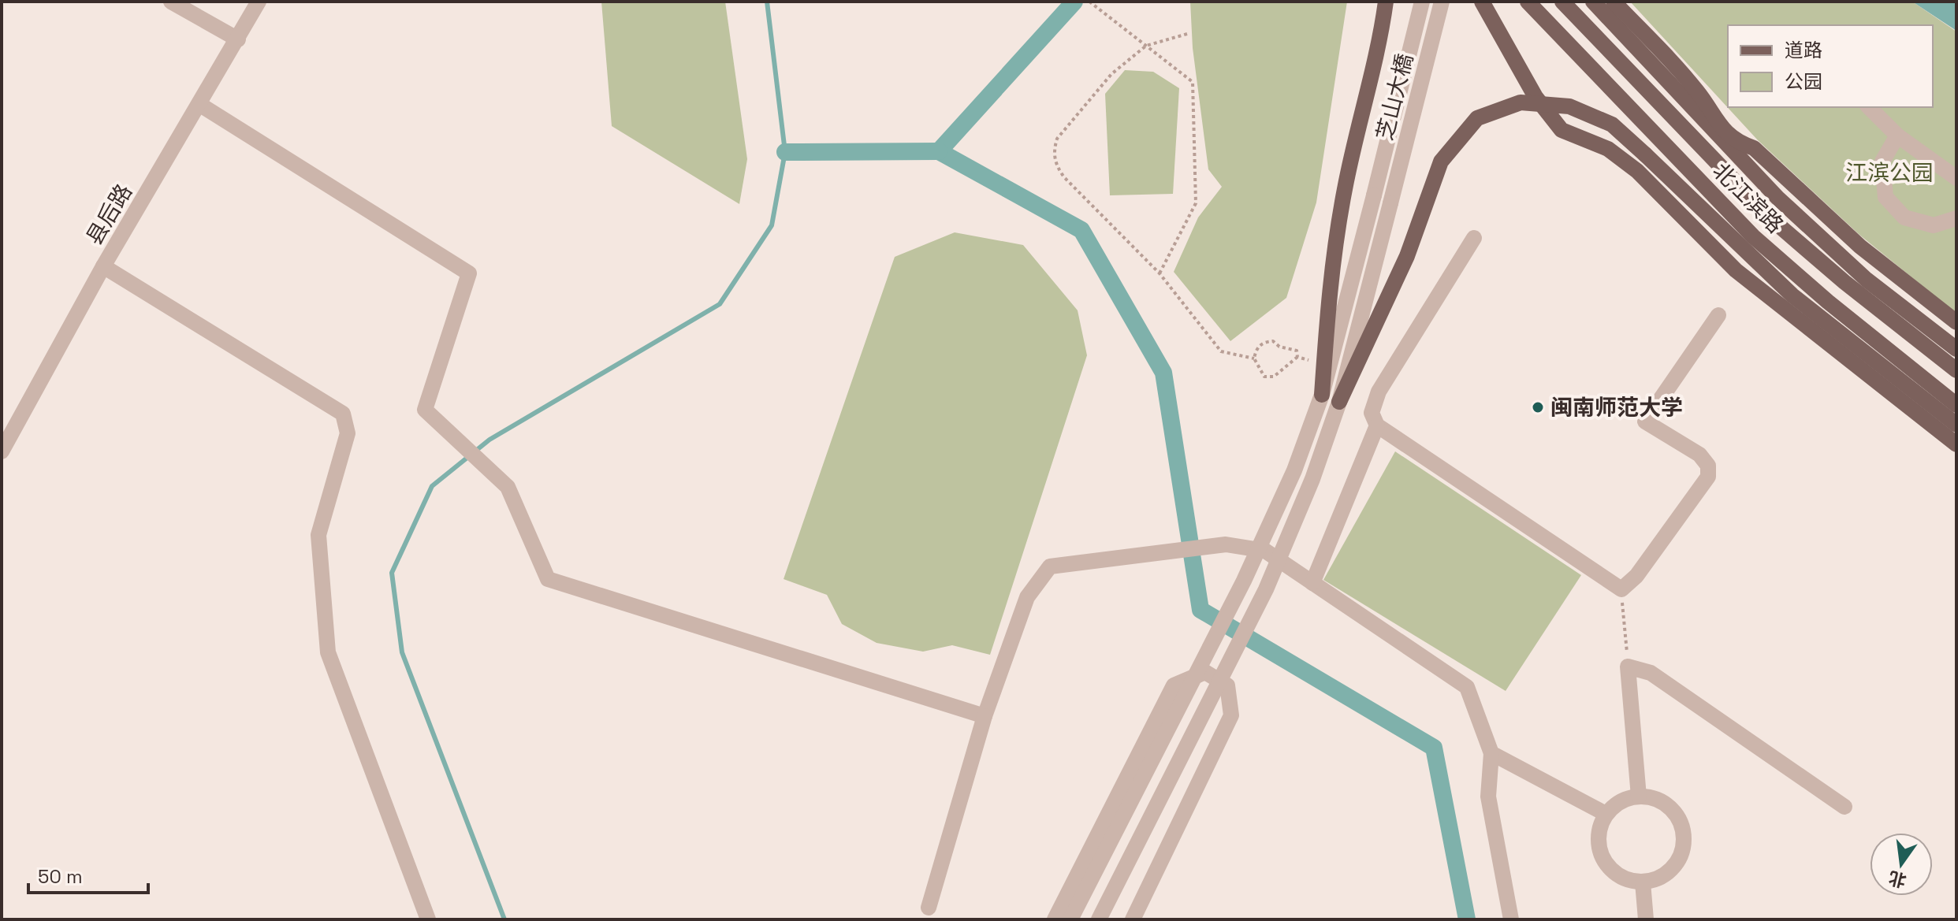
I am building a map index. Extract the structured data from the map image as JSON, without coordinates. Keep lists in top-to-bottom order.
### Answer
{
  "streets": {
    "main road": ["北江滨路"],
    "street": ["芝山大橋", "县后路"]
  },
  "parks": ["江滨公园"],
  "places": ["闽南师范大学"],
  "legend": ["道路", "公园"],
  "scale_bar": "50 m",
  "north": "bottom"
}
